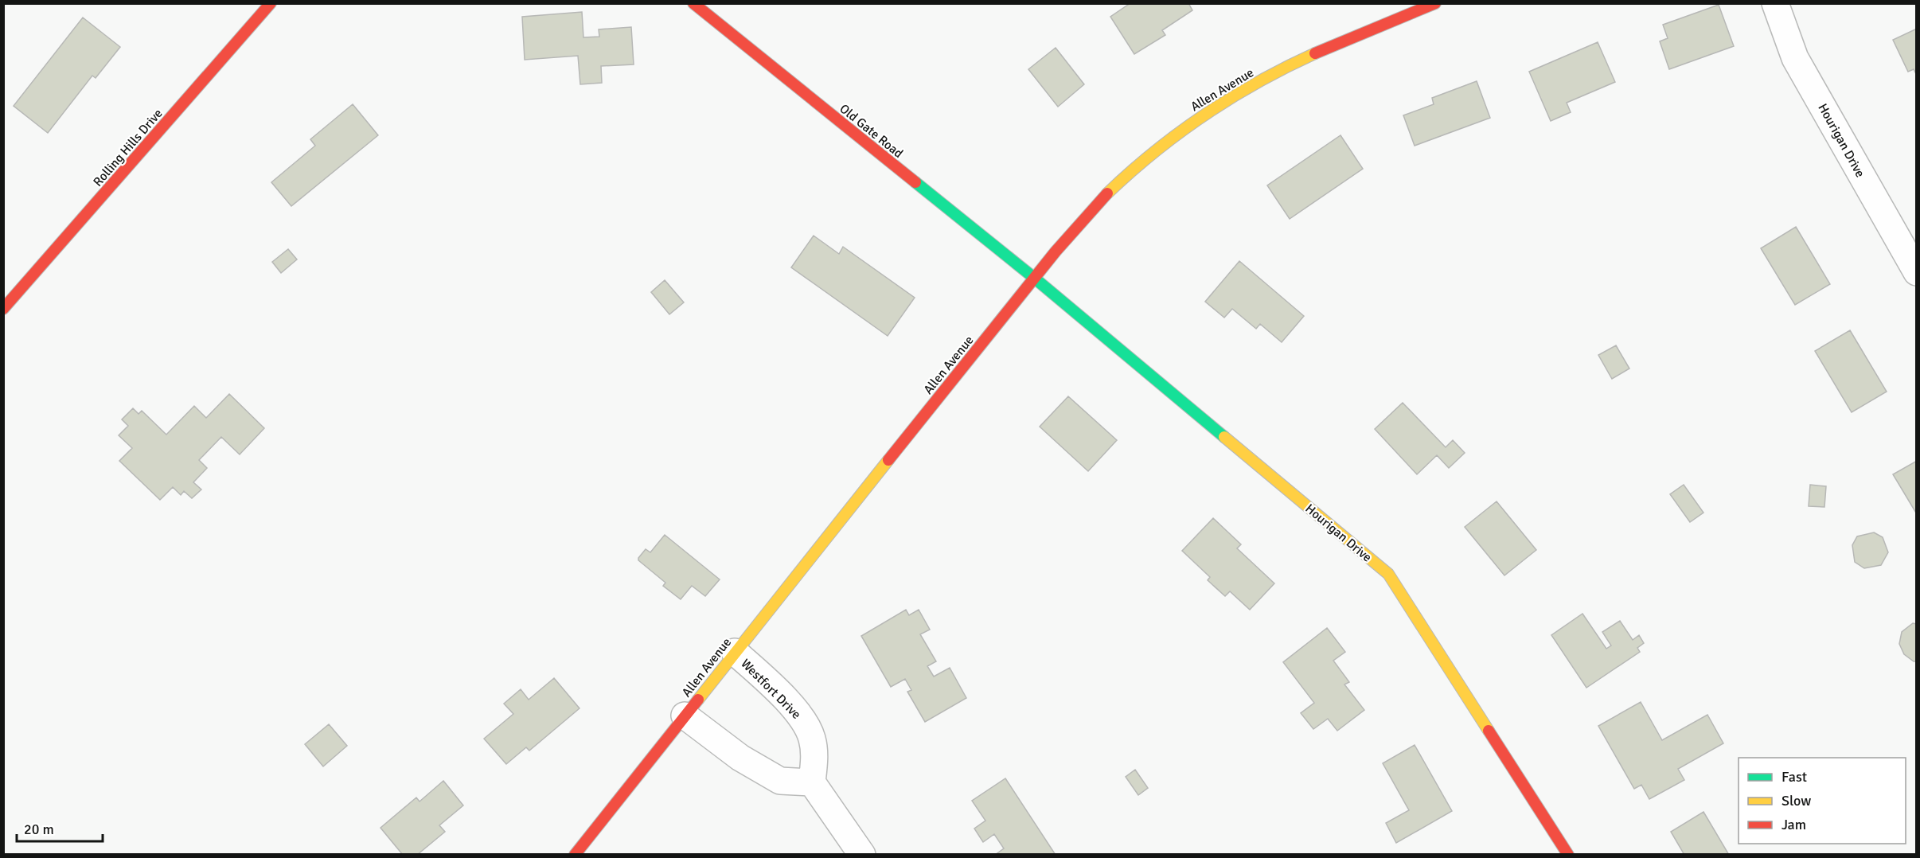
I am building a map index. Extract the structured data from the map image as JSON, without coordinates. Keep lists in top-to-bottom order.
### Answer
{
  "streets": {
    "street": [
      "Allen Avenue",
      "Old Gate Road",
      "Hourigan Drive",
      "Rolling Hills Drive",
      "Westfort Drive"
    ]
  },
  "crossings": [
    ["Allen Avenue", "Old Gate Road"],
    ["Allen Avenue", "Hourigan Drive"],
    ["Allen Avenue", "Westfort Drive"],
    ["Old Gate Road", "Hourigan Drive"]
  ],
  "legend": ["Fast", "Slow", "Jam"],
  "scale_bar": "20 m"
}
